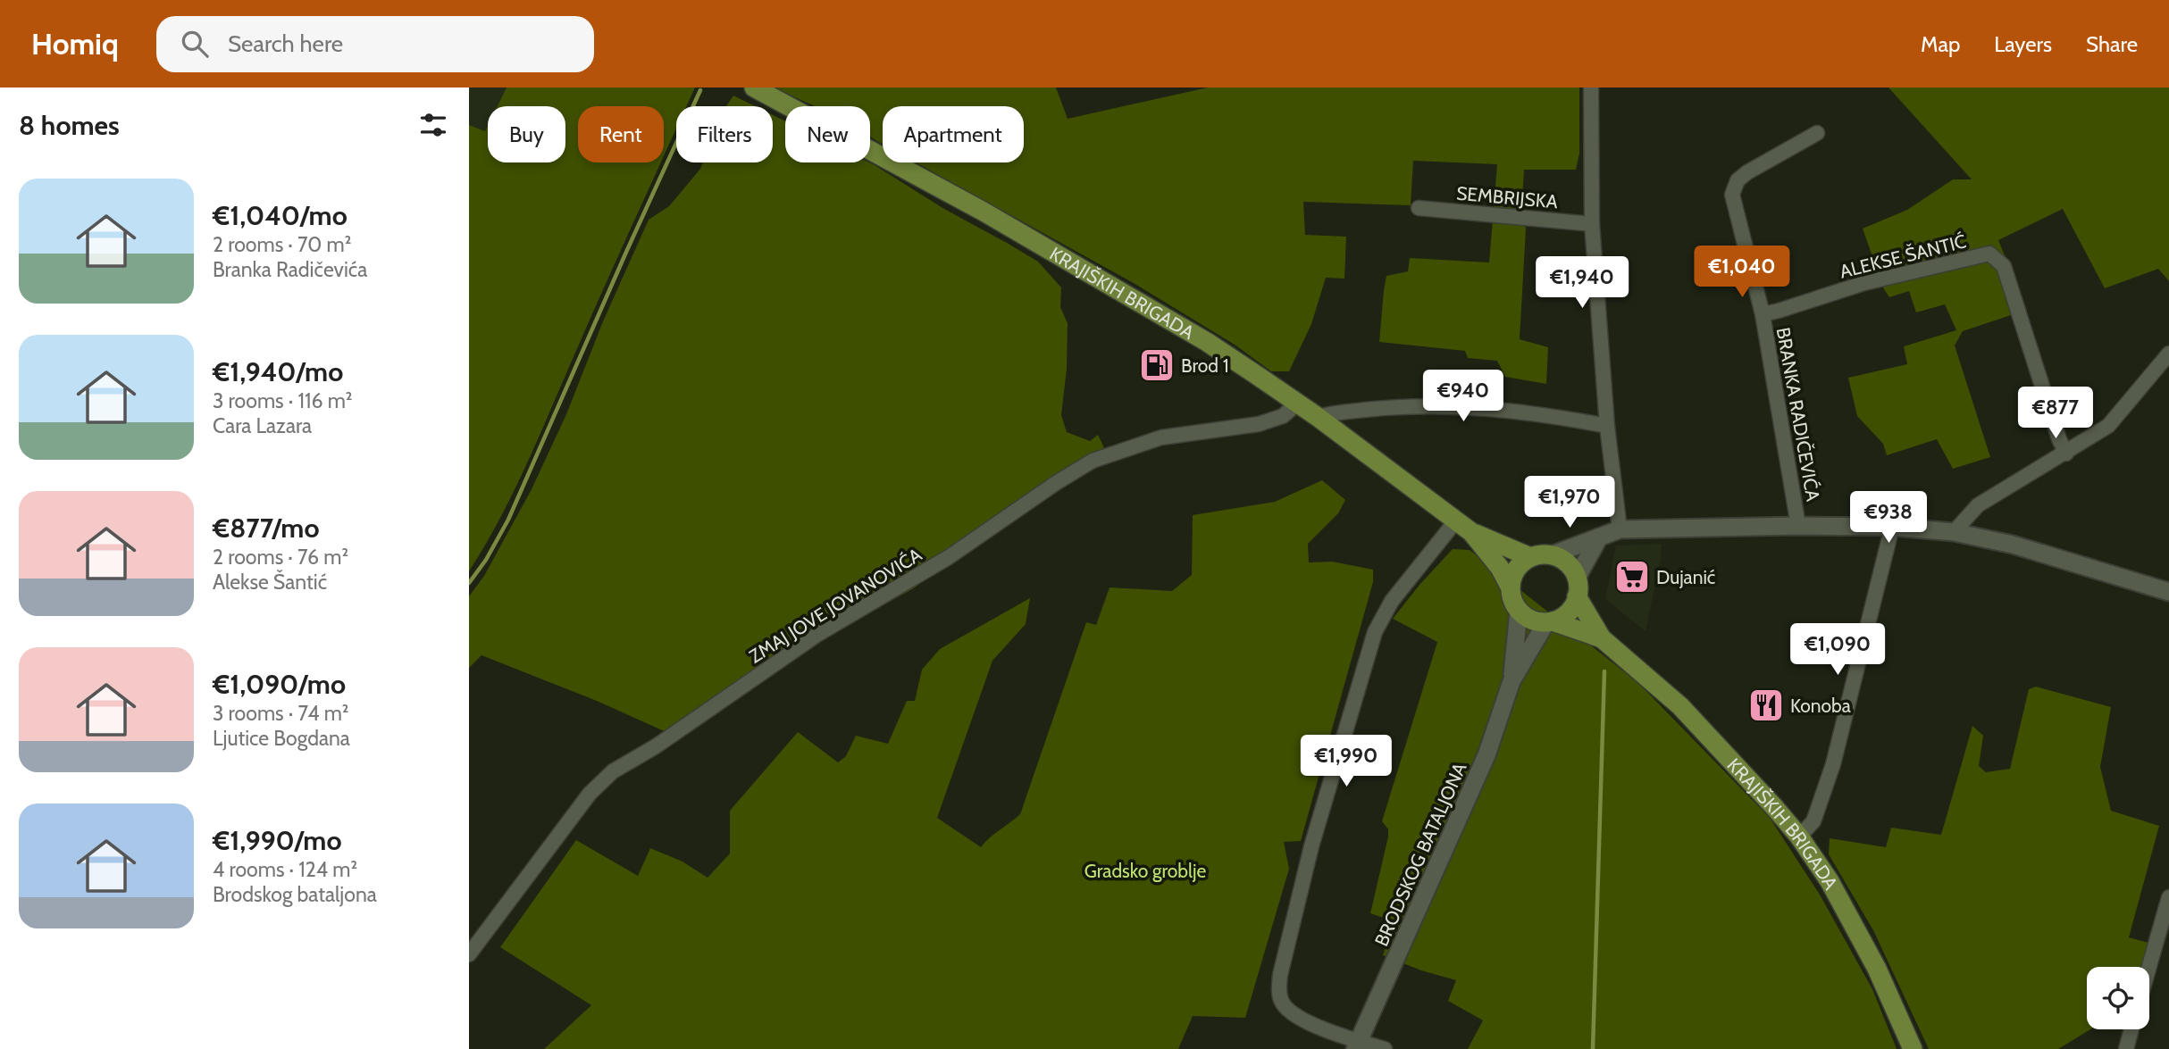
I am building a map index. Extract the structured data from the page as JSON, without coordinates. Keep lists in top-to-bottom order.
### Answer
{
  "streets": {
    "main road": ["KRAJIŠKIH BRIGADA"],
    "street": [
      "SEMBRIJSKA",
      "ALEKSE ŠANTIĆ",
      "BRANKA RADIČEVIĆA",
      "ZMAJ JOVE JOVANOVIĆA",
      "BRODSKOG BATALJONA"
    ]
  },
  "crossings": [
    ["ALEKSE ŠANTIĆ", "BRANKA RADIČEVIĆA"],
    ["KRAJIŠKIH BRIGADA", "ZMAJ JOVE JOVANOVIĆA"],
    ["KRAJIŠKIH BRIGADA", "BRODSKOG BATALJONA"]
  ],
  "parks": ["Gradsko groblje"],
  "places": {
    "fuel station": ["Brod 1"],
    "supermarket": ["Dujanić"],
    "restaurant": ["Konoba"]
  },
  "page": {
    "header": "Homiq",
    "search": "Search here",
    "nav": ["Map", "Layers", "Share"],
    "heading": "8 homes",
    "chip": [
      "Buy",
      "Rent",
      "Filters",
      "New",
      "Apartment"
    ],
    "list": [
      {
        "name": "€1,040/mo",
        "note": "2 rooms · 70 m² · Branka Radičevića"
      },
      {
        "name": "€1,940/mo",
        "note": "3 rooms · 116 m² · Cara Lazara"
      },
      {
        "name": "€877/mo",
        "note": "2 rooms · 76 m² · Alekse Šantić"
      },
      {
        "name": "€1,090/mo",
        "note": "3 rooms · 74 m² · Ljutice Bogdana"
      },
      {
        "name": "€1,990/mo",
        "note": "4 rooms · 124 m² · Brodskog bataljona"
      }
    ],
    "price": [
      "€1,040",
      "€1,940",
      "€940",
      "€877",
      "€1,970",
      "€938",
      "€1,090",
      "€1,990"
    ]
  }
}
